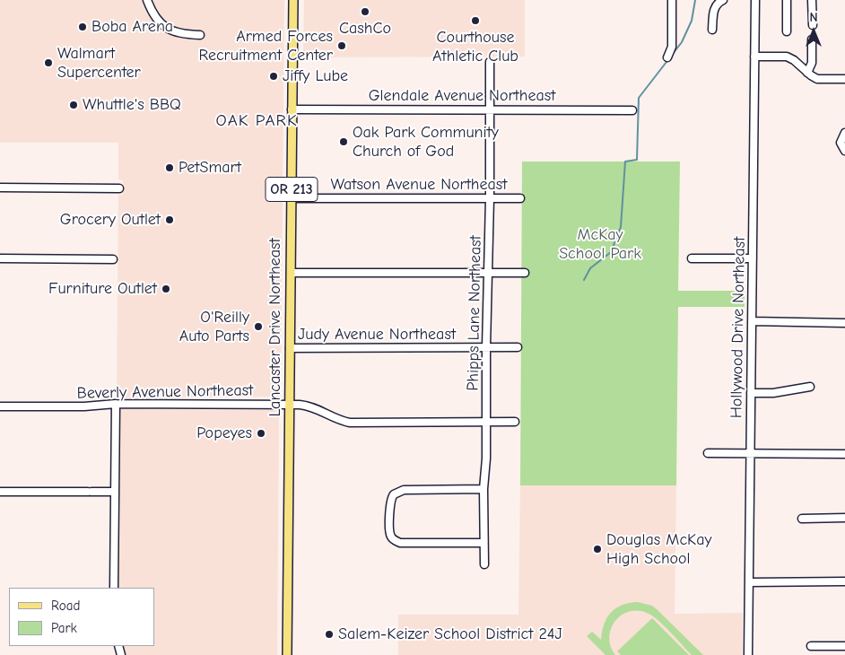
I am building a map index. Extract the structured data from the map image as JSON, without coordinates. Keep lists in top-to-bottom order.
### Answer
{
  "streets": {
    "main road": ["OR 213", "Lancaster Drive Northeast"],
    "street": [
      "Glendale Avenue Northeast",
      "Watson Avenue Northeast",
      "Phipps Lane Northeast",
      "Hollywood Drive Northeast",
      "Judy Avenue Northeast",
      "Beverly Avenue Northeast"
    ]
  },
  "crossings": [
    ["Glendale Avenue Northeast", "Phipps Lane Northeast"],
    ["Glendale Avenue Northeast", "Lancaster Drive Northeast"],
    ["Watson Avenue Northeast", "Phipps Lane Northeast"],
    ["Watson Avenue Northeast", "Lancaster Drive Northeast"],
    ["Phipps Lane Northeast", "Judy Avenue Northeast"],
    ["Phipps Lane Northeast", "Beverly Avenue Northeast"],
    ["Lancaster Drive Northeast", "Judy Avenue Northeast"],
    ["Lancaster Drive Northeast", "Beverly Avenue Northeast"]
  ],
  "districts": ["OAK PARK"],
  "parks": ["McKay School Park"],
  "places": [
    "CashCo",
    "Courthouse Athletic Club",
    "Boba Arena",
    "Armed Forces Recruitment Center",
    "Walmart Supercenter",
    "Jiffy Lube",
    "Whuttle's BBQ",
    "Oak Park Community Church of God",
    "PetSmart",
    "Grocery Outlet",
    "Furniture Outlet",
    "O'Reilly Auto Parts",
    "Popeyes",
    "Douglas McKay High School",
    "Salem-Keizer School District 24J"
  ],
  "legend": ["Road", "Park"],
  "north": "top"
}
